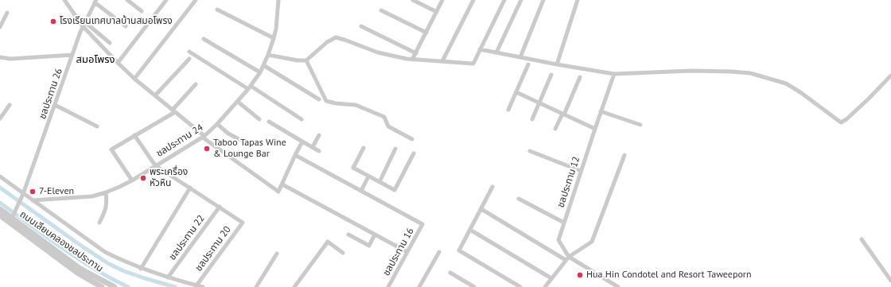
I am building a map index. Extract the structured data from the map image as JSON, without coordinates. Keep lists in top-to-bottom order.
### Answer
{
  "streets": {
    "street": [
      "ชลประทาน 26",
      "ชลประทาน 24",
      "ชลประทาน 12",
      "ชลประทาน 22",
      "ถนนเลียบคลองชลประทาน",
      "ชลประทาน 20",
      "ชลประทาน 16"
    ]
  },
  "crossings": [
    ["ชลประทาน 26", "ถนนเลียบคลองชลประทาน"],
    ["ชลประทาน 22", "ชลประทาน 20"]
  ],
  "districts": ["สมอโพรง"],
  "places": [
    "โรงเรียนเทศบาลบ้านสมอโพรง",
    "Taboo Tapas Wine & Lounge Bar",
    "พระเครื่อง หัวหิน",
    "7-Eleven",
    "Hua Hin Condotel and Resort Taweeporn"
  ]
}
